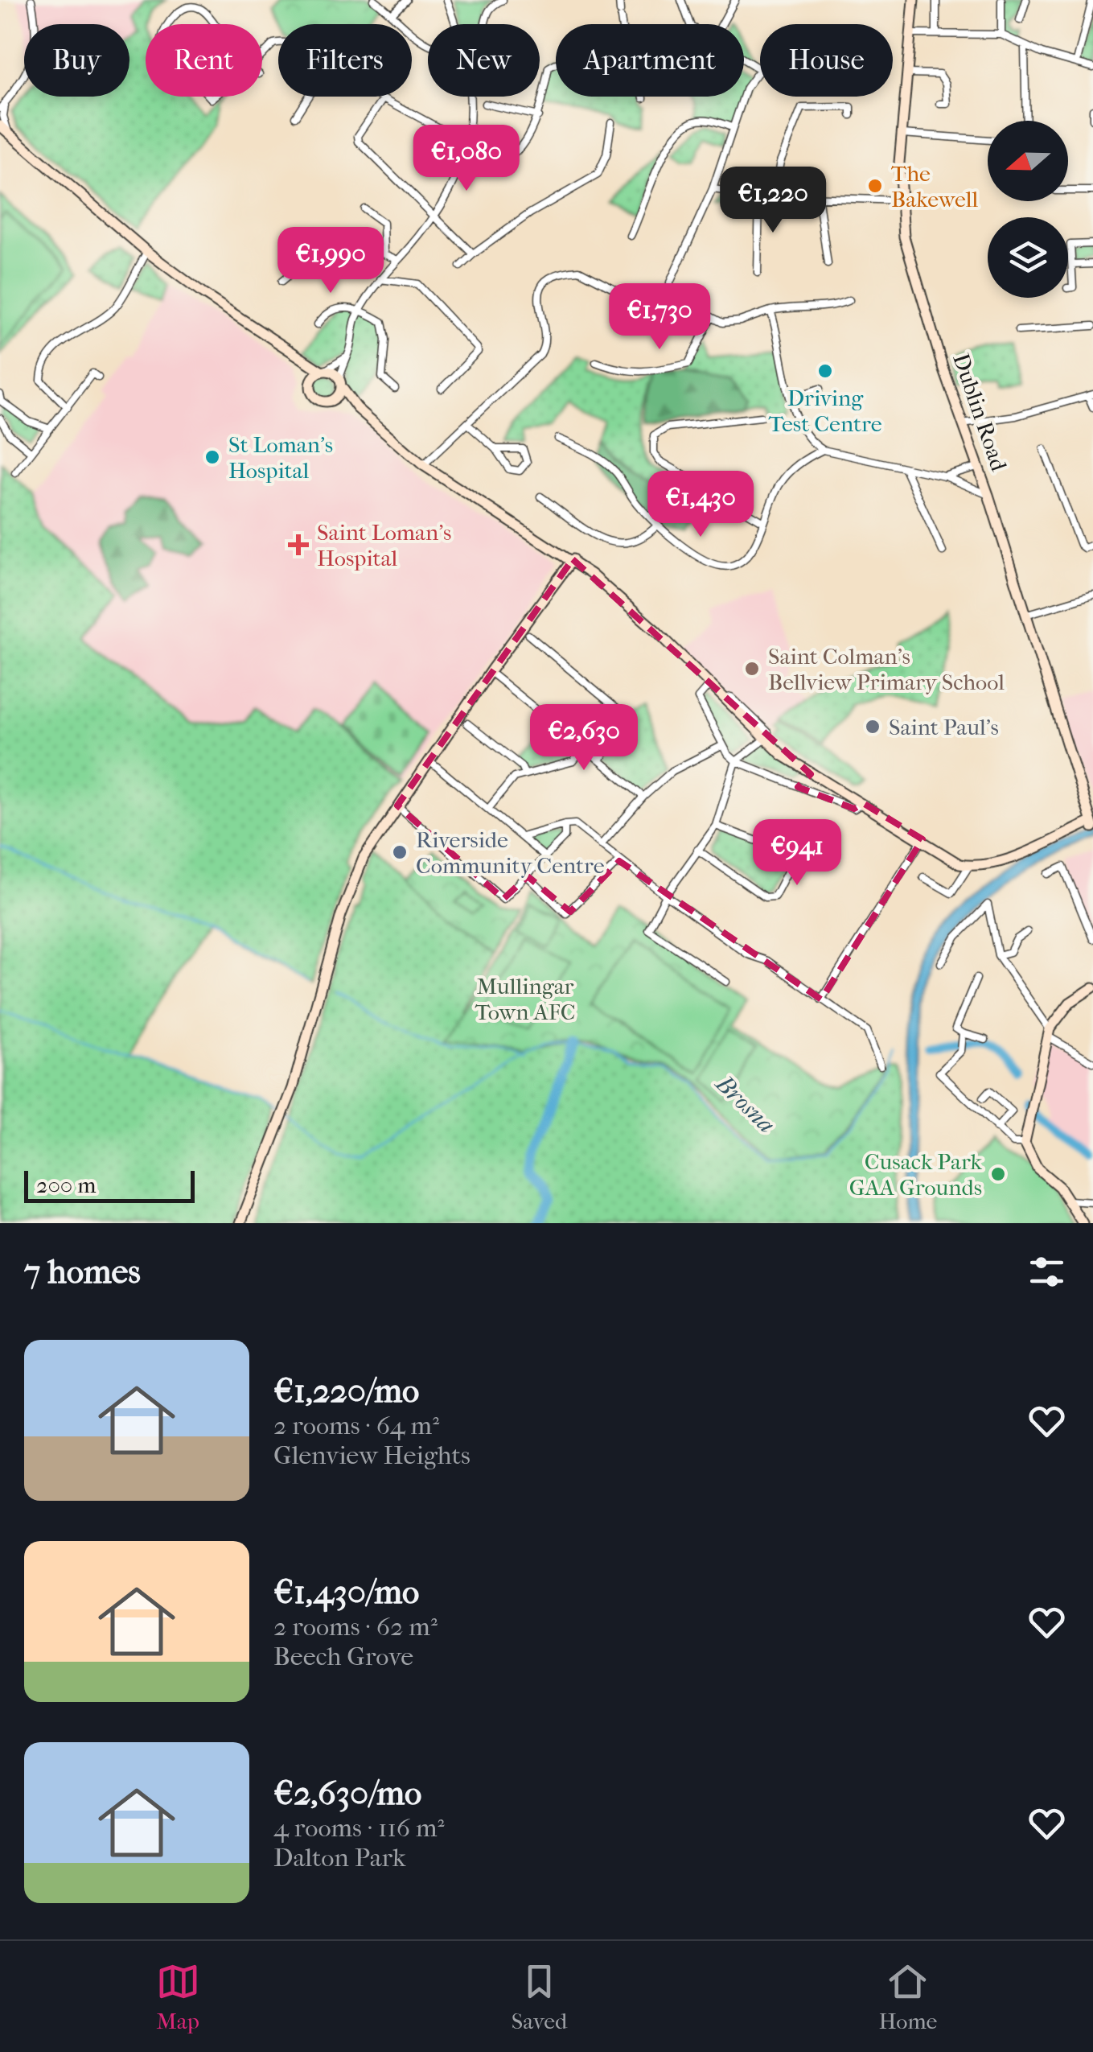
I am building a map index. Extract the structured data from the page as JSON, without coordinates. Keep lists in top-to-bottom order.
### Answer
{
  "streets": {
    "street": ["Dublin Road"]
  },
  "water": ["Brosna"],
  "parks": ["Mullingar Town AFC"],
  "places": {
    "other": [
      "The Bakewell",
      "Driving Test Centre",
      "St Loman's Hospital",
      "Saint Colman's Bellview Primary School",
      "Saint Paul's",
      "Riverside Community Centre",
      "Cusack Park GAA Grounds"
    ],
    "health": ["Saint Loman's Hospital"]
  },
  "scale_bar": "200 m",
  "north": "left",
  "page": {
    "chip": [
      "Buy",
      "Rent",
      "Filters",
      "New",
      "Apartment",
      "House"
    ],
    "price": [
      "€1,080",
      "€1,220",
      "€1,990",
      "€1,730",
      "€1,430",
      "€2,630",
      "€941"
    ],
    "scale": "200 m",
    "heading": "7 homes",
    "list": [
      {
        "name": "€1,220/mo",
        "note": "2 rooms · 64 m² · Glenview Heights"
      },
      {
        "name": "€1,430/mo",
        "note": "2 rooms · 62 m² · Beech Grove"
      },
      {
        "name": "€2,630/mo",
        "note": "4 rooms · 116 m² · Dalton Park"
      }
    ],
    "tabs": ["Map", "Saved", "Home"]
  }
}
